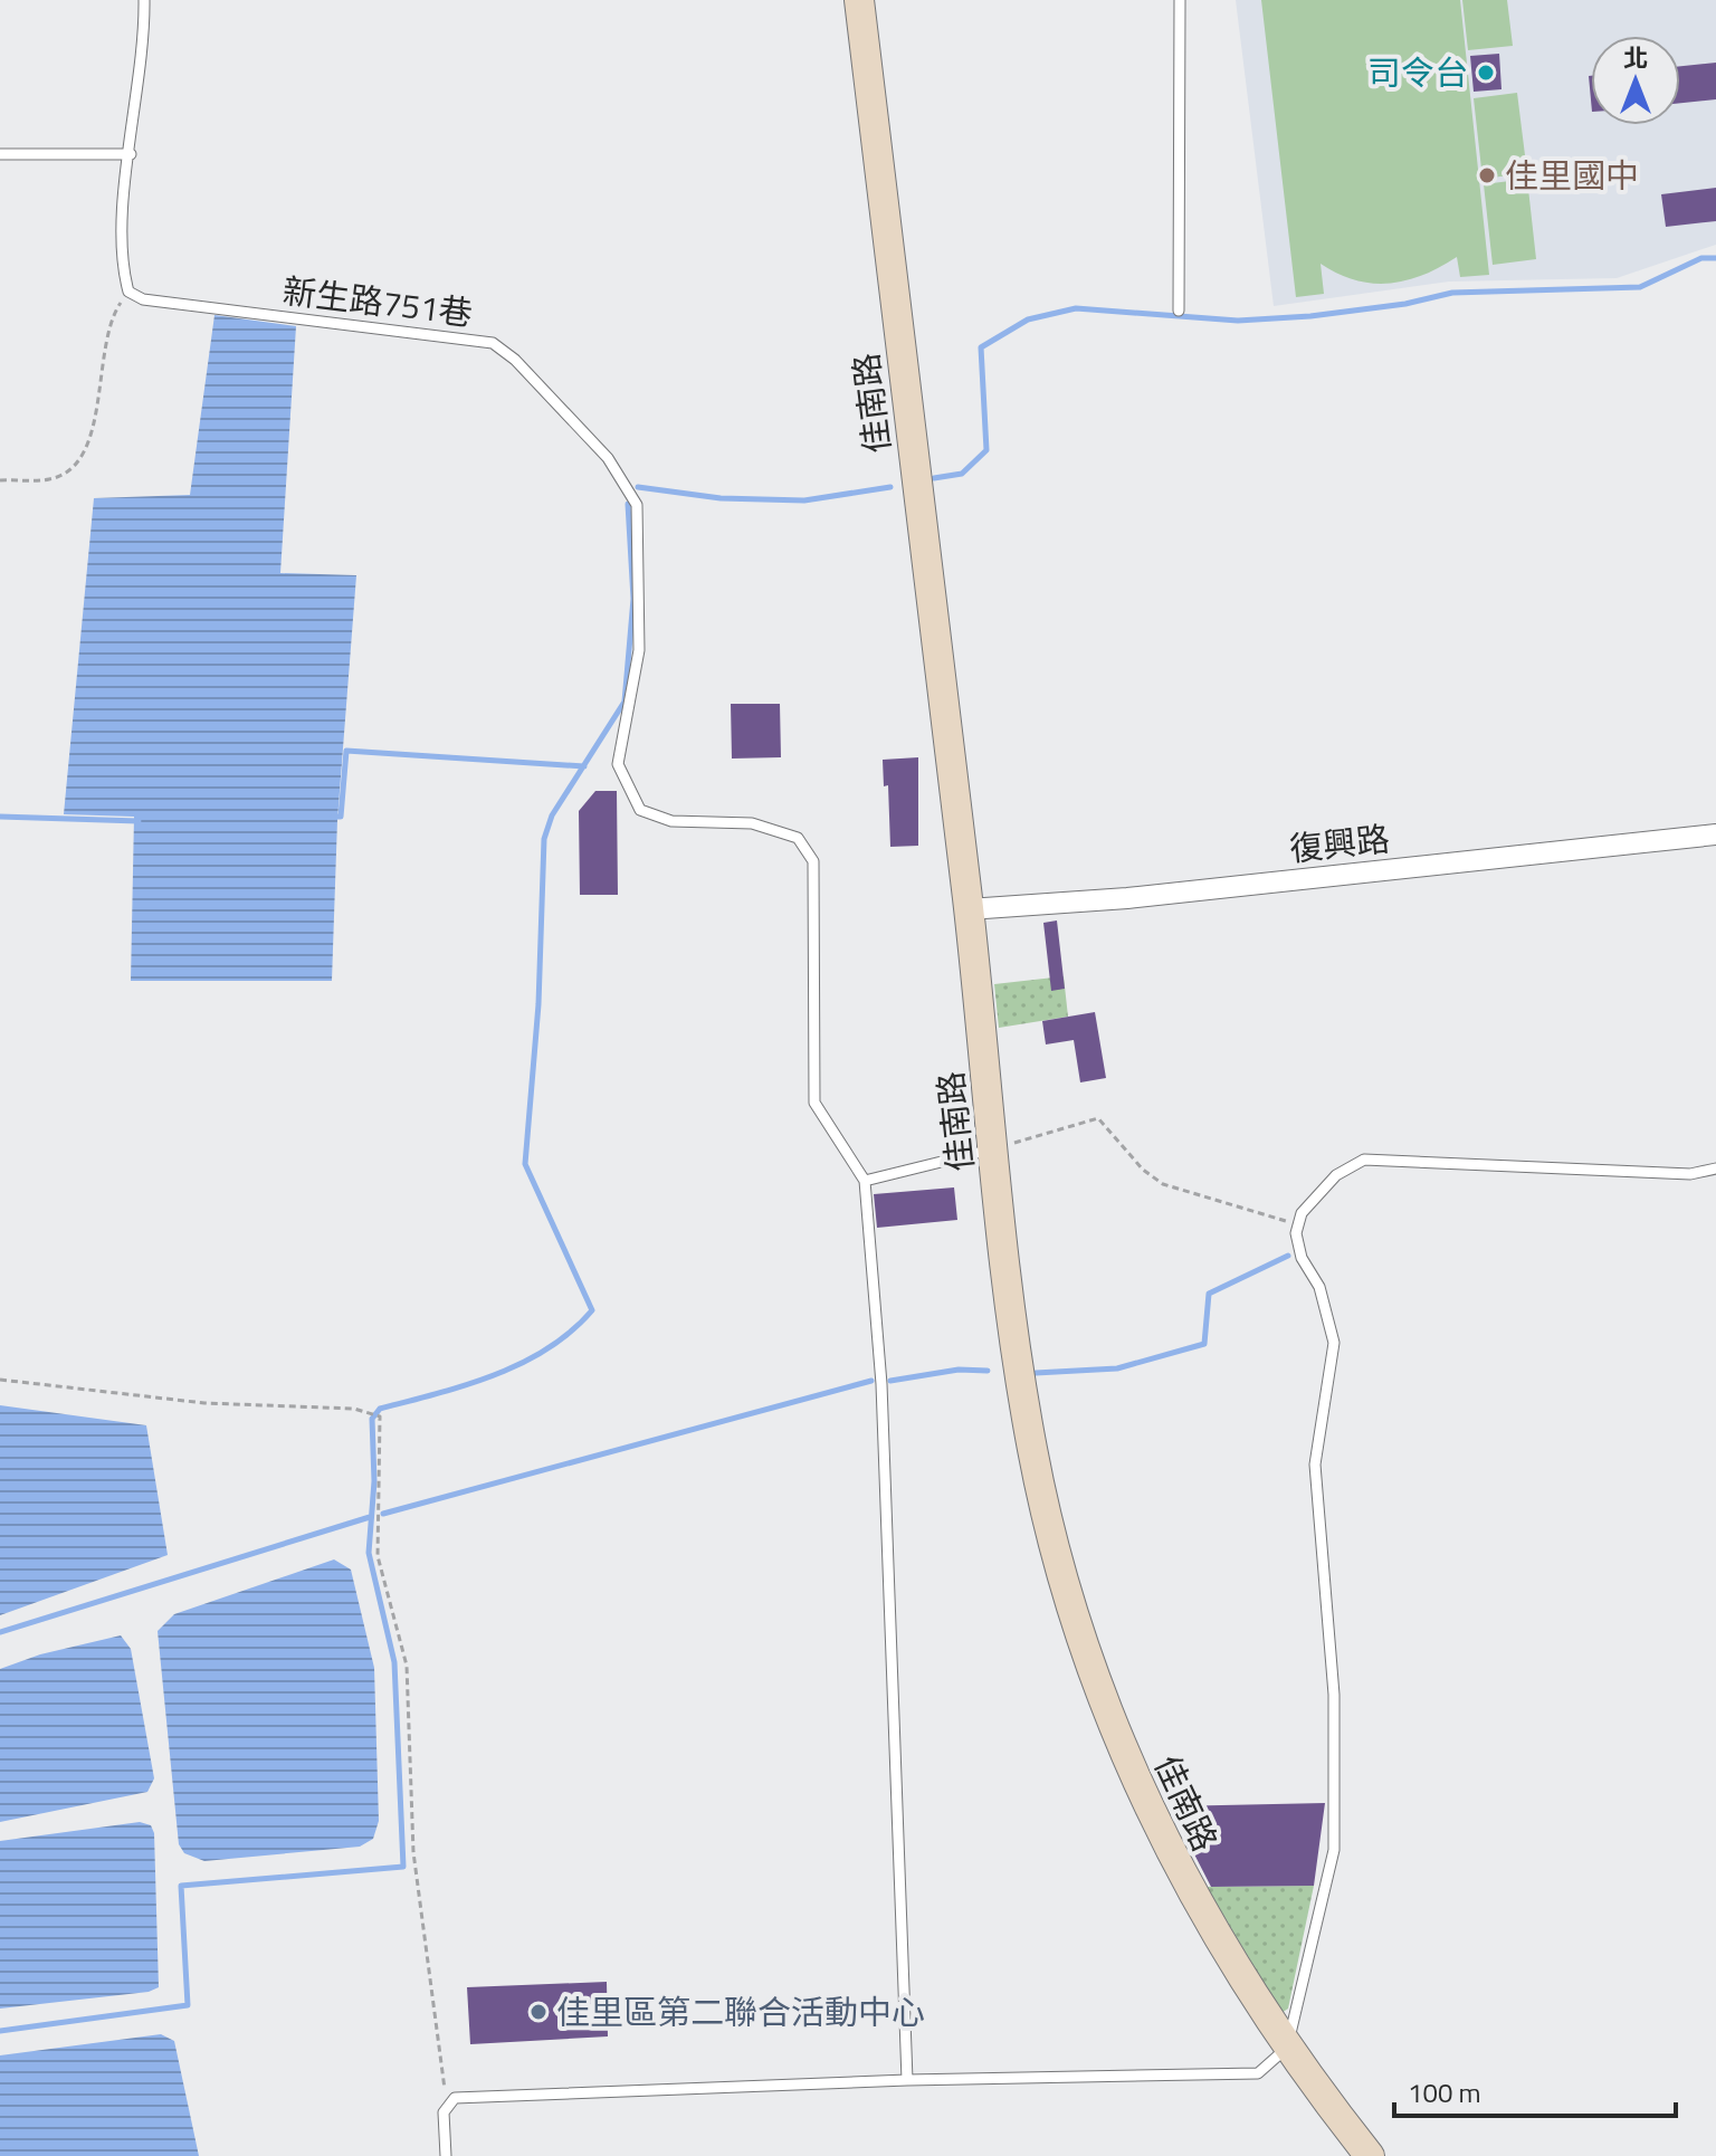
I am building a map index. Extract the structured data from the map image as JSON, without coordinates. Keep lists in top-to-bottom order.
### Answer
{
  "streets": {
    "street": ["佳南路", "復興路"],
    "lane": ["新生路751巷"]
  },
  "crossings": [
    ["佳南路", "復興路"]
  ],
  "places": ["司令台", "佳里國中", "佳里區第二聯合活動中心"],
  "scale_bar": "100 m",
  "north": "top"
}
